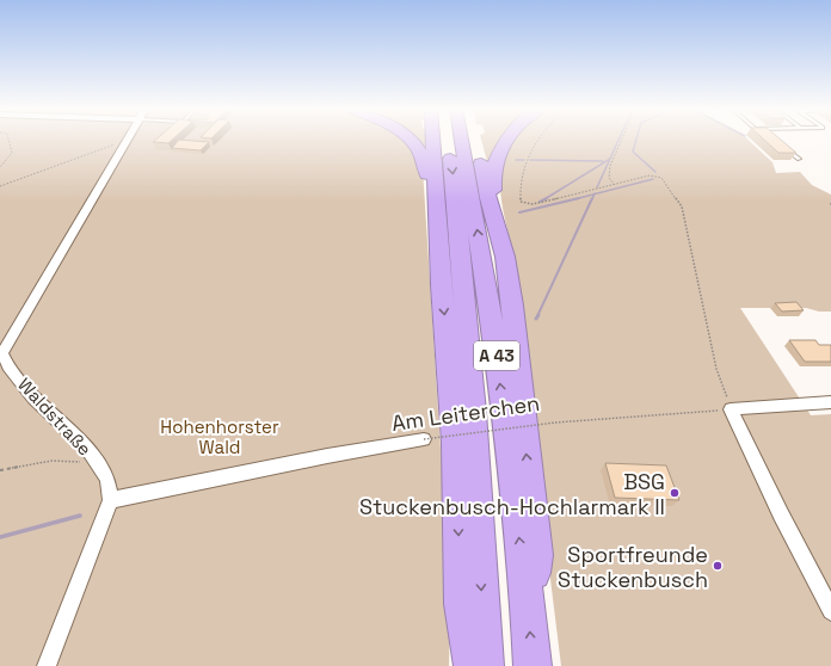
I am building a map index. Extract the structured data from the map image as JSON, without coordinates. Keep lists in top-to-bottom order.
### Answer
{
  "streets": {
    "highway": ["A 43"],
    "street": ["Am Leiterchen", "Waldstraße"]
  },
  "crossings": [
    ["Am Leiterchen", "Waldstraße"]
  ],
  "parks": ["Hohenhorster Wald"],
  "places": ["BSG Stuckenbusch-Hochlarmark II", "Sportfreunde Stuckenbusch"]
}
